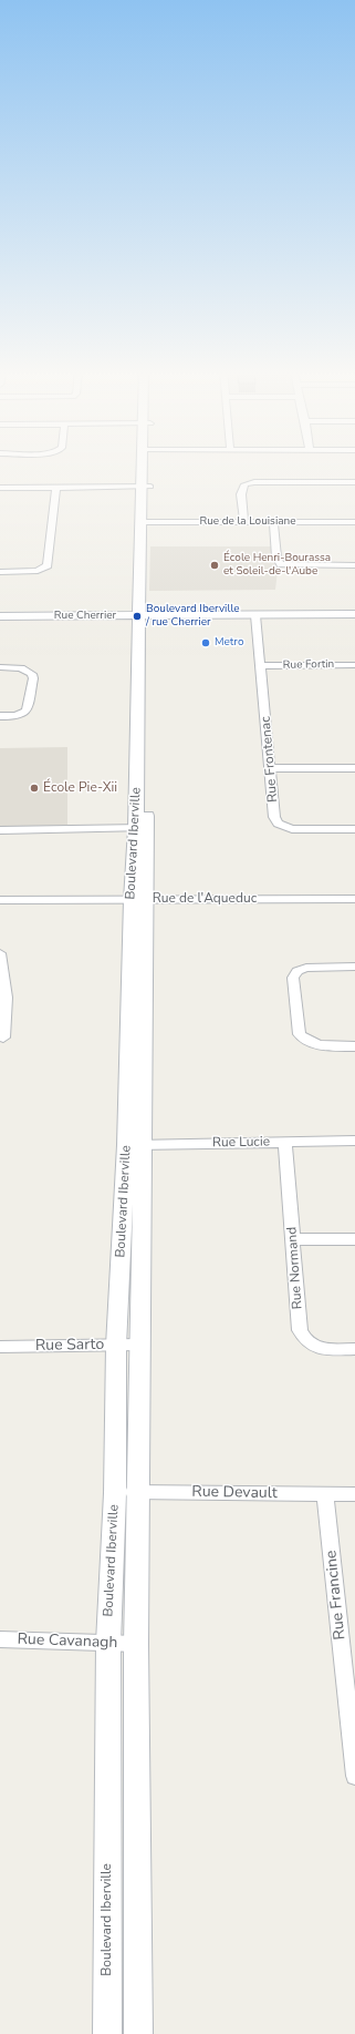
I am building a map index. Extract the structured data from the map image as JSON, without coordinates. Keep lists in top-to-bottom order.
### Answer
{
  "streets": {
    "street": [
      "Rue de la Louisiane",
      "Rue Cherrier",
      "Rue Fortin",
      "Rue Frontenac",
      "Boulevard Iberville",
      "Rue de l'Aqueduc",
      "Rue Lucie",
      "Rue Normand",
      "Rue Sarto",
      "Rue Devault",
      "Rue Francine",
      "Rue Cavanagh"
    ]
  },
  "crossings": [
    ["Rue de la Louisiane", "Boulevard Iberville"],
    ["Rue Cherrier", "Rue Frontenac"],
    ["Rue Cherrier", "Boulevard Iberville"],
    ["Rue Fortin", "Rue Frontenac"],
    ["Boulevard Iberville", "Rue de l'Aqueduc"],
    ["Boulevard Iberville", "Rue Lucie"],
    ["Boulevard Iberville", "Rue Sarto"],
    ["Boulevard Iberville", "Rue Devault"],
    ["Boulevard Iberville", "Rue Cavanagh"],
    ["Rue Lucie", "Rue Normand"],
    ["Rue Devault", "Rue Francine"]
  ],
  "places": [
    "École Henri-Bourassa et Soleil-de-l'Aube",
    "Boulevard Iberville / rue Cherrier",
    "Metro",
    "École Pie-Xii"
  ]
}
